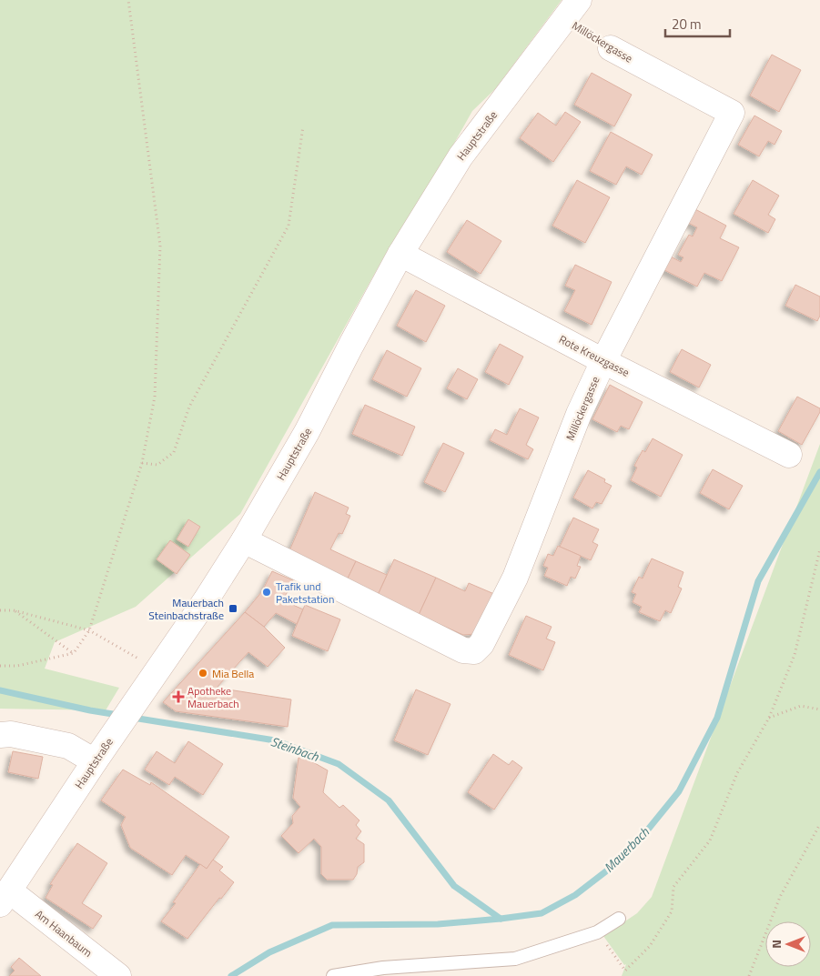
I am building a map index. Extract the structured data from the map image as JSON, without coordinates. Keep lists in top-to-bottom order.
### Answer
{
  "streets": {
    "street": [
      "Millöckergasse",
      "Hauptstraße",
      "Rote Kreuzgasse",
      "Am Haanbaum"
    ]
  },
  "crossings": [
    ["Millöckergasse", "Hauptstraße"],
    ["Millöckergasse", "Rote Kreuzgasse"],
    ["Hauptstraße", "Rote Kreuzgasse"],
    ["Hauptstraße", "Am Haanbaum"]
  ],
  "water": ["Steinbach", "Mauerbach"],
  "places": {
    "other": ["Trafik und Paketstation", "Mia Bella"],
    "transit": ["Mauerbach Steinbachstraße"],
    "health": ["Apotheke Mauerbach"]
  },
  "scale_bar": "20 m",
  "north": "left"
}
